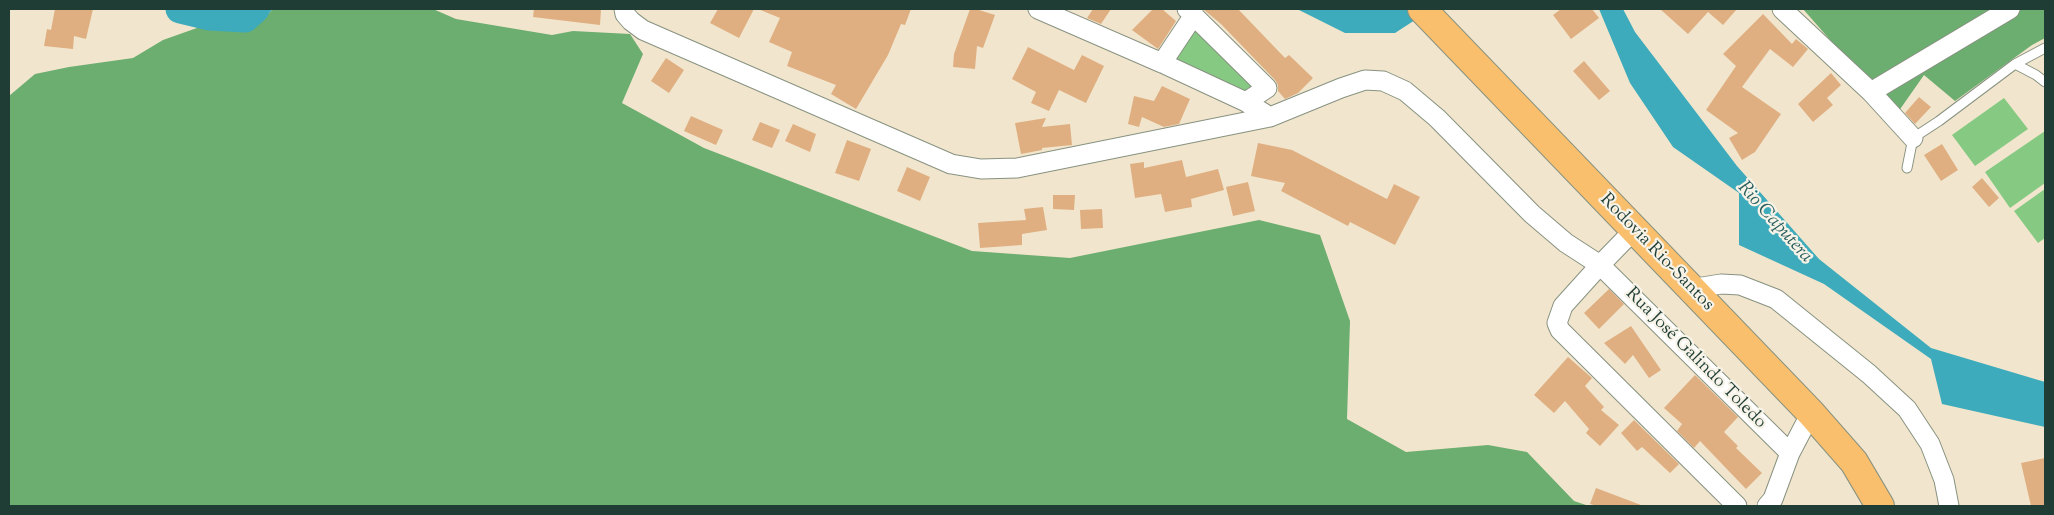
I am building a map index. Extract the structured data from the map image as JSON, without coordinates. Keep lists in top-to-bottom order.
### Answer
{
  "streets": {
    "highway": ["Rodovia Rio-Santos"],
    "street": ["Rua José Galindo Toledo"]
  },
  "water": ["Rio Caputera"]
}
